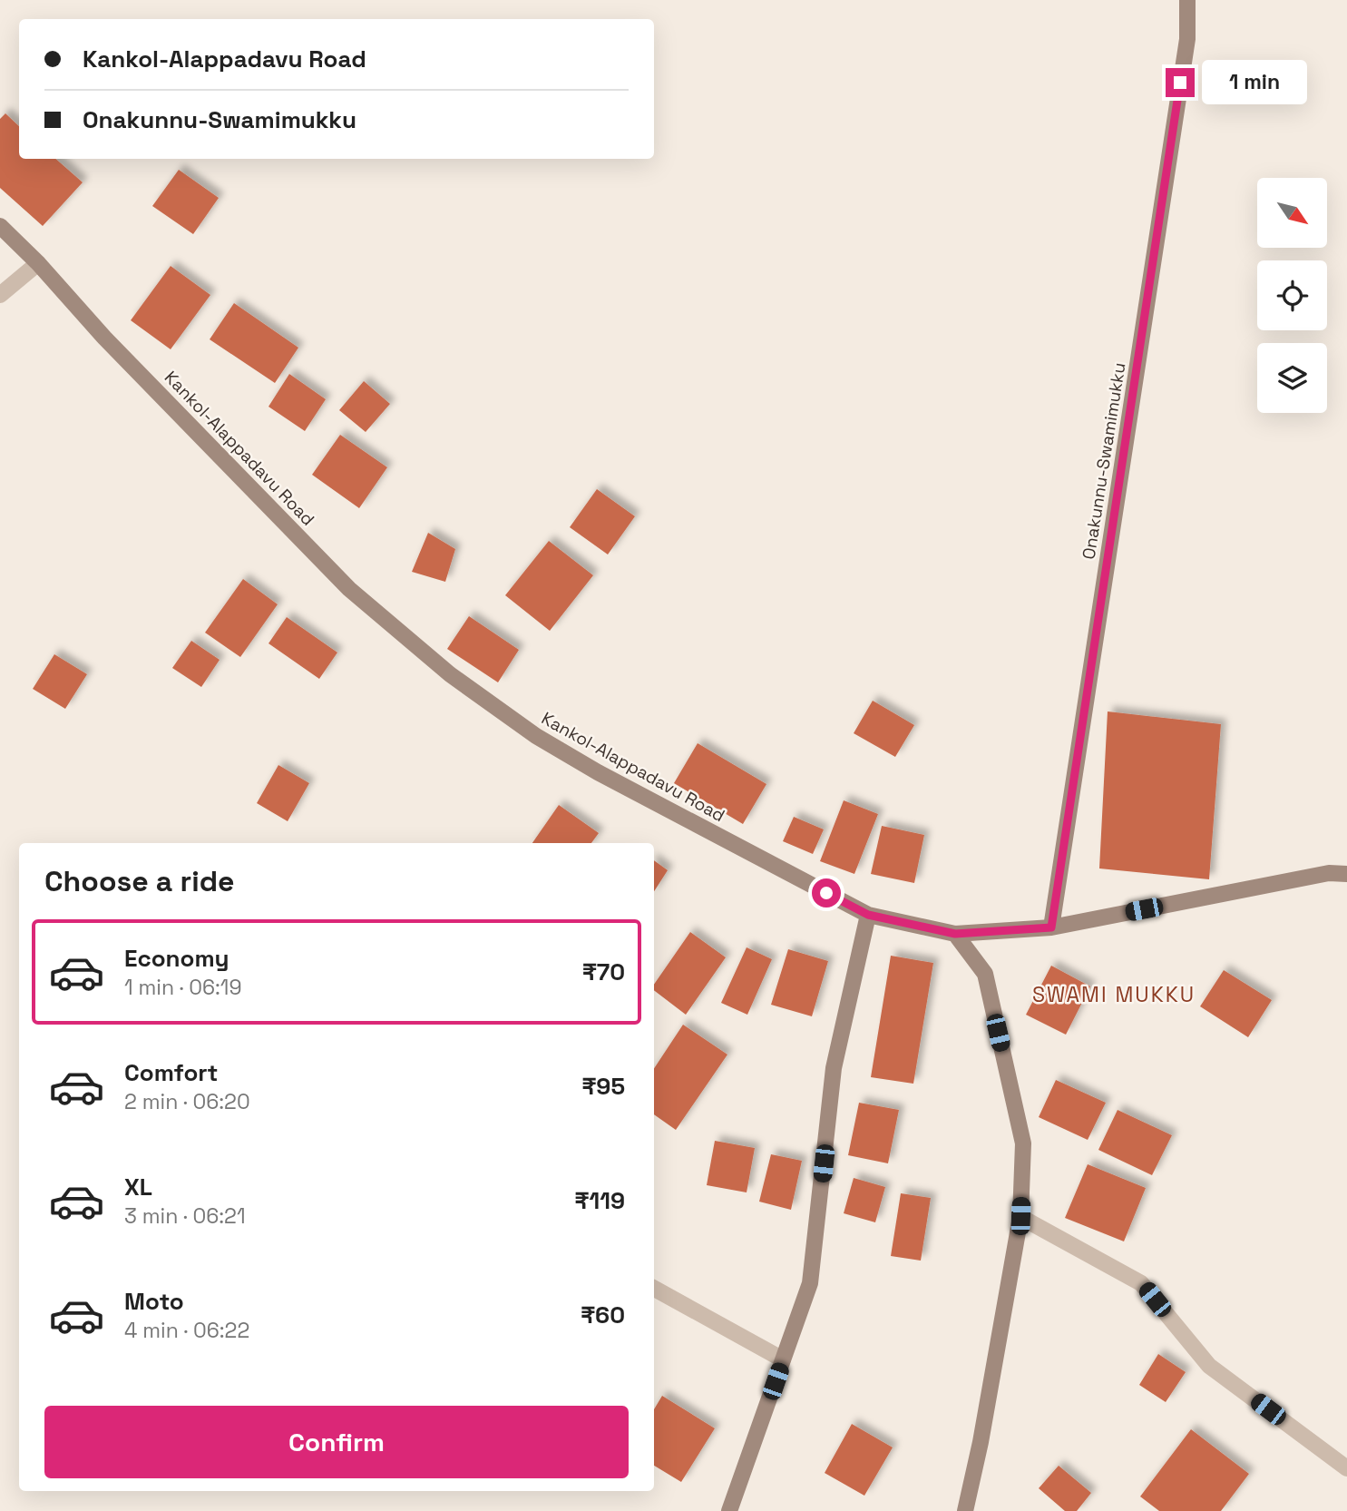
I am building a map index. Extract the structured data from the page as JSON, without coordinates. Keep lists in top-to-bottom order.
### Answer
{
  "streets": {
    "main road": ["Kankol-Alappadavu Road", "Onakunnu-Swamimukku"]
  },
  "crossings": [
    ["Kankol-Alappadavu Road", "Onakunnu-Swamimukku"]
  ],
  "districts": ["SWAMI MUKKU"],
  "north": "bottom right",
  "page": {
    "banner": ["Kankol-Alappadavu Road", "Onakunnu-Swamimukku"],
    "bubble": "1 min",
    "heading": "Choose a ride",
    "list": [
      {
        "name": "Economy",
        "note": "1 min · 06:19",
        "value": "₹70"
      },
      {
        "name": "Comfort",
        "note": "2 min · 06:20",
        "value": "₹95"
      },
      {
        "name": "XL",
        "note": "3 min · 06:21",
        "value": "₹119"
      },
      {
        "name": "Moto",
        "note": "4 min · 06:22",
        "value": "₹60"
      }
    ],
    "buttons": "Confirm"
  }
}
